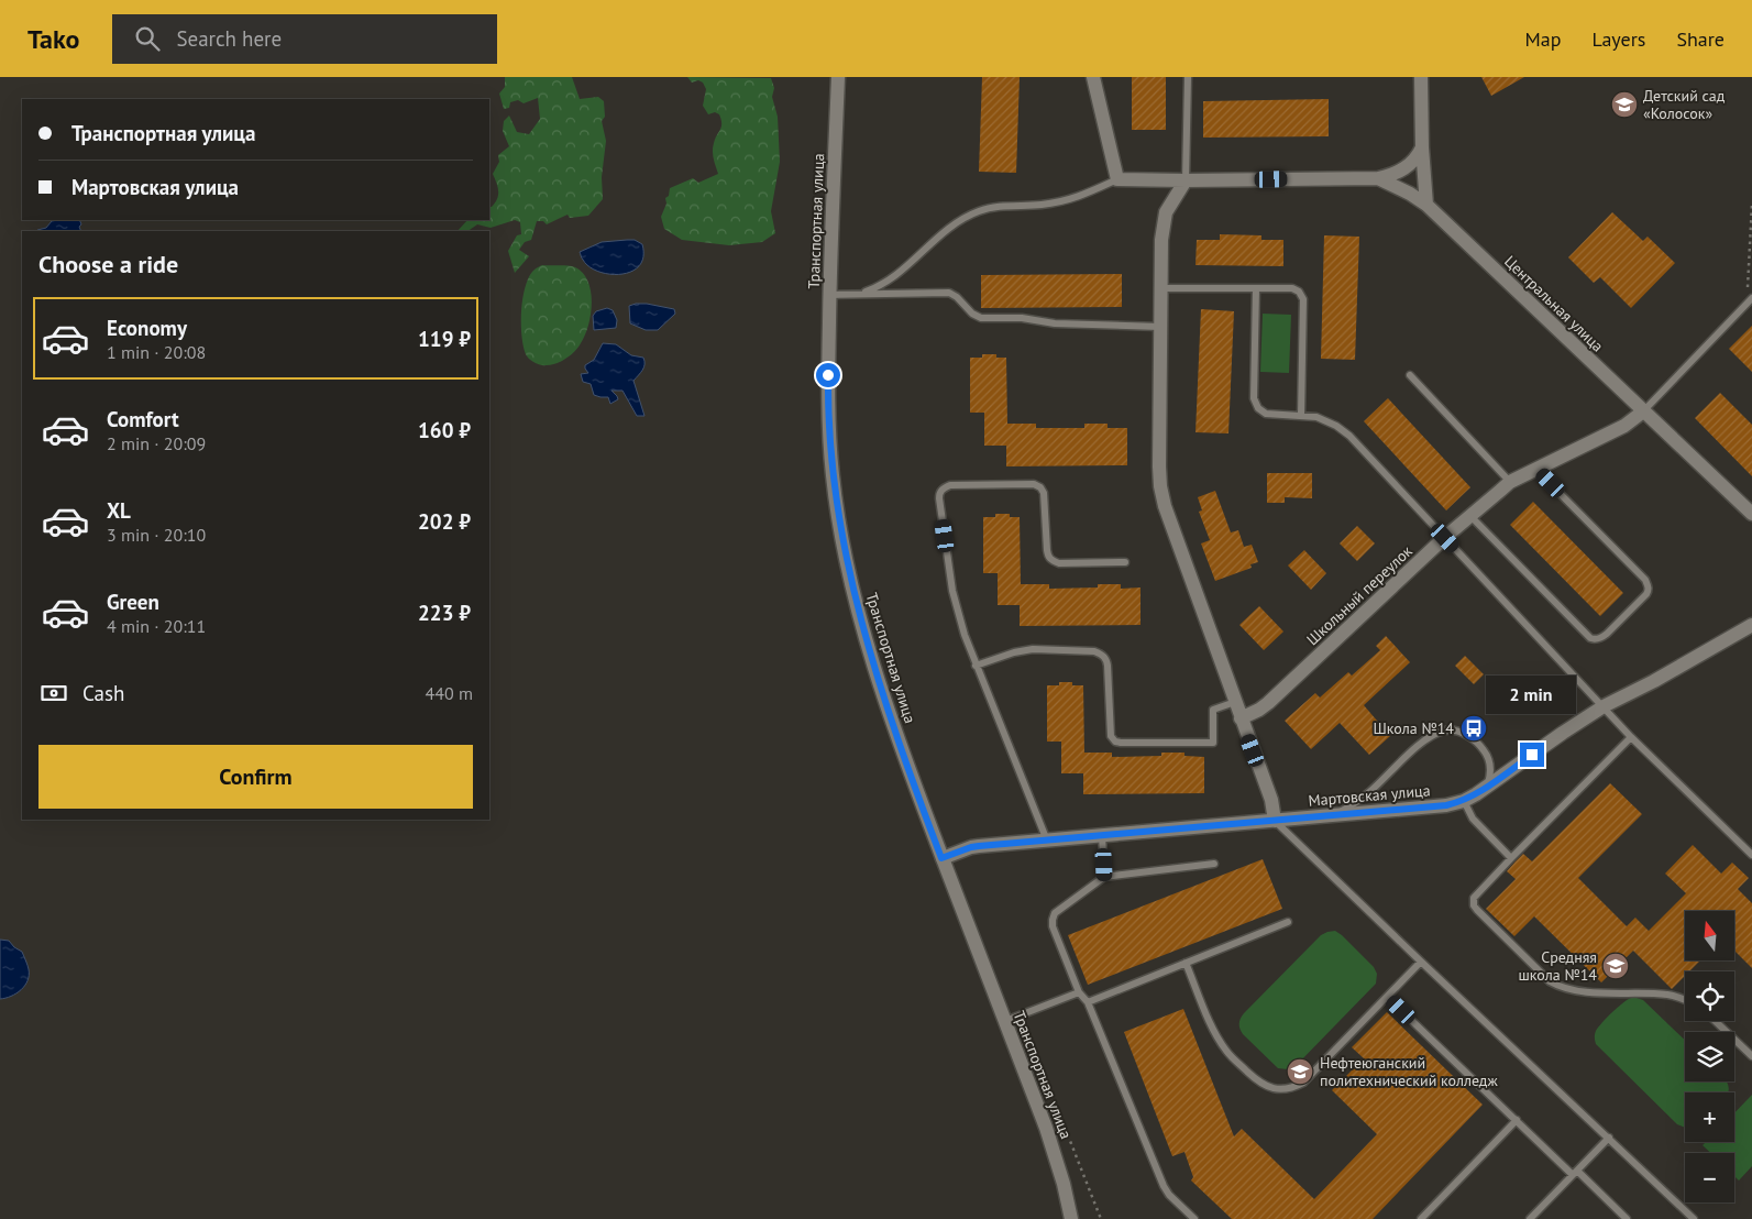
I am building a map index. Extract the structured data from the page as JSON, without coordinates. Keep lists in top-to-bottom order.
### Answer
{
  "streets": {
    "street": [
      "Транспортная улица",
      "Центральная улица",
      "Школьный переулок",
      "Мартовская улица"
    ]
  },
  "crossings": [
    ["Транспортная улица", "Мартовская улица"],
    ["Центральная улица", "Школьный переулок"]
  ],
  "places": {
    "school or university": ["Детский сад «Колосок»", "Средняя школа №14", "Нефтеюганский политехнический колледж"],
    "bus stop": ["Школа №14"]
  },
  "north": "top",
  "page": {
    "header": "Tako",
    "search": "Search here",
    "nav": ["Map", "Layers", "Share"],
    "banner": ["Транспортная улица", "Мартовская улица"],
    "heading": "Choose a ride",
    "list": [
      {
        "name": "Economy",
        "note": "1 min · 20:08",
        "value": "119 ₽"
      },
      {
        "name": "Comfort",
        "note": "2 min · 20:09",
        "value": "160 ₽"
      },
      {
        "name": "XL",
        "note": "3 min · 20:10",
        "value": "202 ₽"
      },
      {
        "name": "Green",
        "note": "4 min · 20:11",
        "value": "223 ₽"
      }
    ],
    "pay": ["Cash", "440 m"],
    "bubble": "2 min",
    "buttons": "Confirm",
    "map_buttons": ["+", "−"]
  }
}
